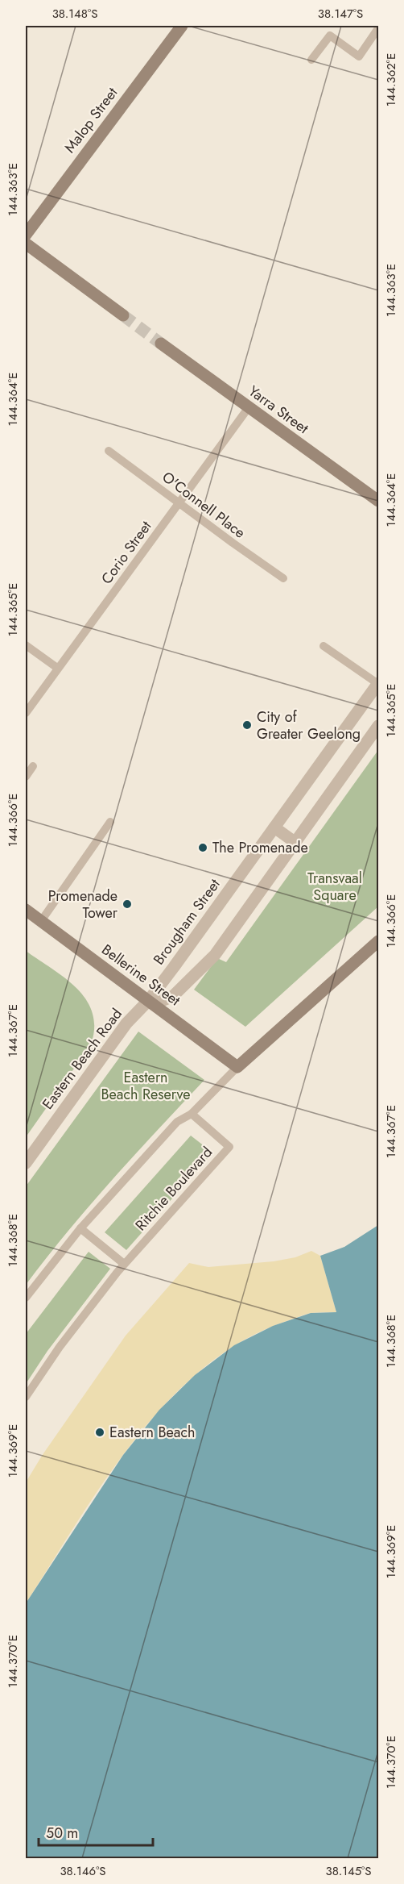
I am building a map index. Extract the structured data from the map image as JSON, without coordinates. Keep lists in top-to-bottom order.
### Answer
{
  "streets": {
    "street": [
      "Malop Street",
      "Yarra Street",
      "Brougham Street",
      "Bellerine Street",
      "Eastern Beach Road"
    ],
    "lane": ["O'Connell Place", "Corio Street", "Ritchie Boulevard"]
  },
  "crossings": [
    ["Yarra Street", "Corio Street"],
    ["O'Connell Place", "Corio Street"],
    ["Brougham Street", "Bellerine Street"],
    ["Brougham Street", "Eastern Beach Road"],
    ["Bellerine Street", "Eastern Beach Road"]
  ],
  "parks": ["Transvaal Square", "Eastern Beach Reserve"],
  "places": [
    "City of Greater Geelong",
    "The Promenade",
    "Promenade Tower",
    "Eastern Beach"
  ],
  "scale_bar": "50 m",
  "coordinates": [
    "38.148°S",
    "38.147°S",
    "144.362°E",
    "144.363°E",
    "144.364°E",
    "144.365°E",
    "144.366°E",
    "144.367°E",
    "144.368°E",
    "144.369°E",
    "144.370°E",
    "38.146°S",
    "38.145°S"
  ]
}
